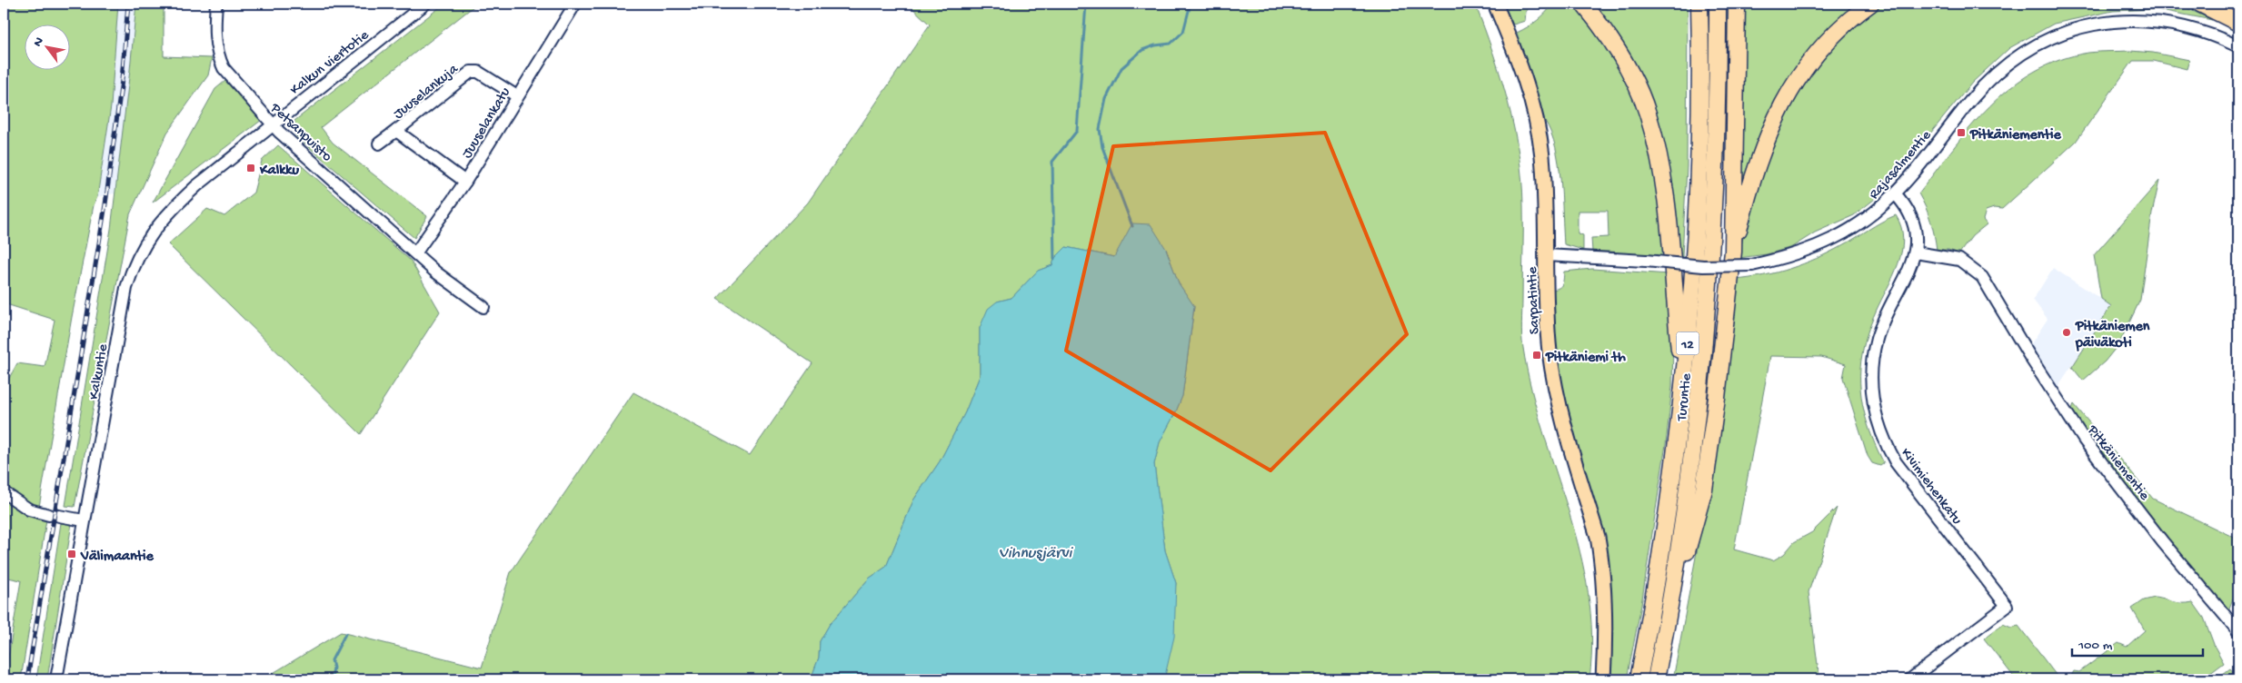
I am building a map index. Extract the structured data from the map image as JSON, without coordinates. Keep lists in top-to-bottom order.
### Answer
{
  "streets": {
    "highway": ["12", "Turuntie"],
    "main road": ["Sarpatintie"],
    "street": [
      "Kalkun viertotie",
      "Juuselankuja",
      "Juuselankatu",
      "Petsanpuisto",
      "Rajasalmentie",
      "Kalkuntie",
      "Pitkäniementie",
      "Kivimiehenkatu"
    ]
  },
  "crossings": [
    ["Kalkun viertotie", "Petsanpuisto"],
    ["Kalkun viertotie", "Kalkuntie"],
    ["Juuselankuja", "Juuselankatu"],
    ["Juuselankatu", "Petsanpuisto"],
    ["Petsanpuisto", "Kalkuntie"],
    ["Rajasalmentie", "Sarpatintie"],
    ["Pitkäniementie", "Kivimiehenkatu"]
  ],
  "water": ["Vihnusjärvi"],
  "places": {
    "transit": [
      "Pitkäniementie",
      "Kalkku",
      "Pitkäniemi th",
      "Välimaantie"
    ],
    "other": ["Pitkäniemen päiväkoti"]
  },
  "scale_bar": "100 m",
  "north": "top left"
}
